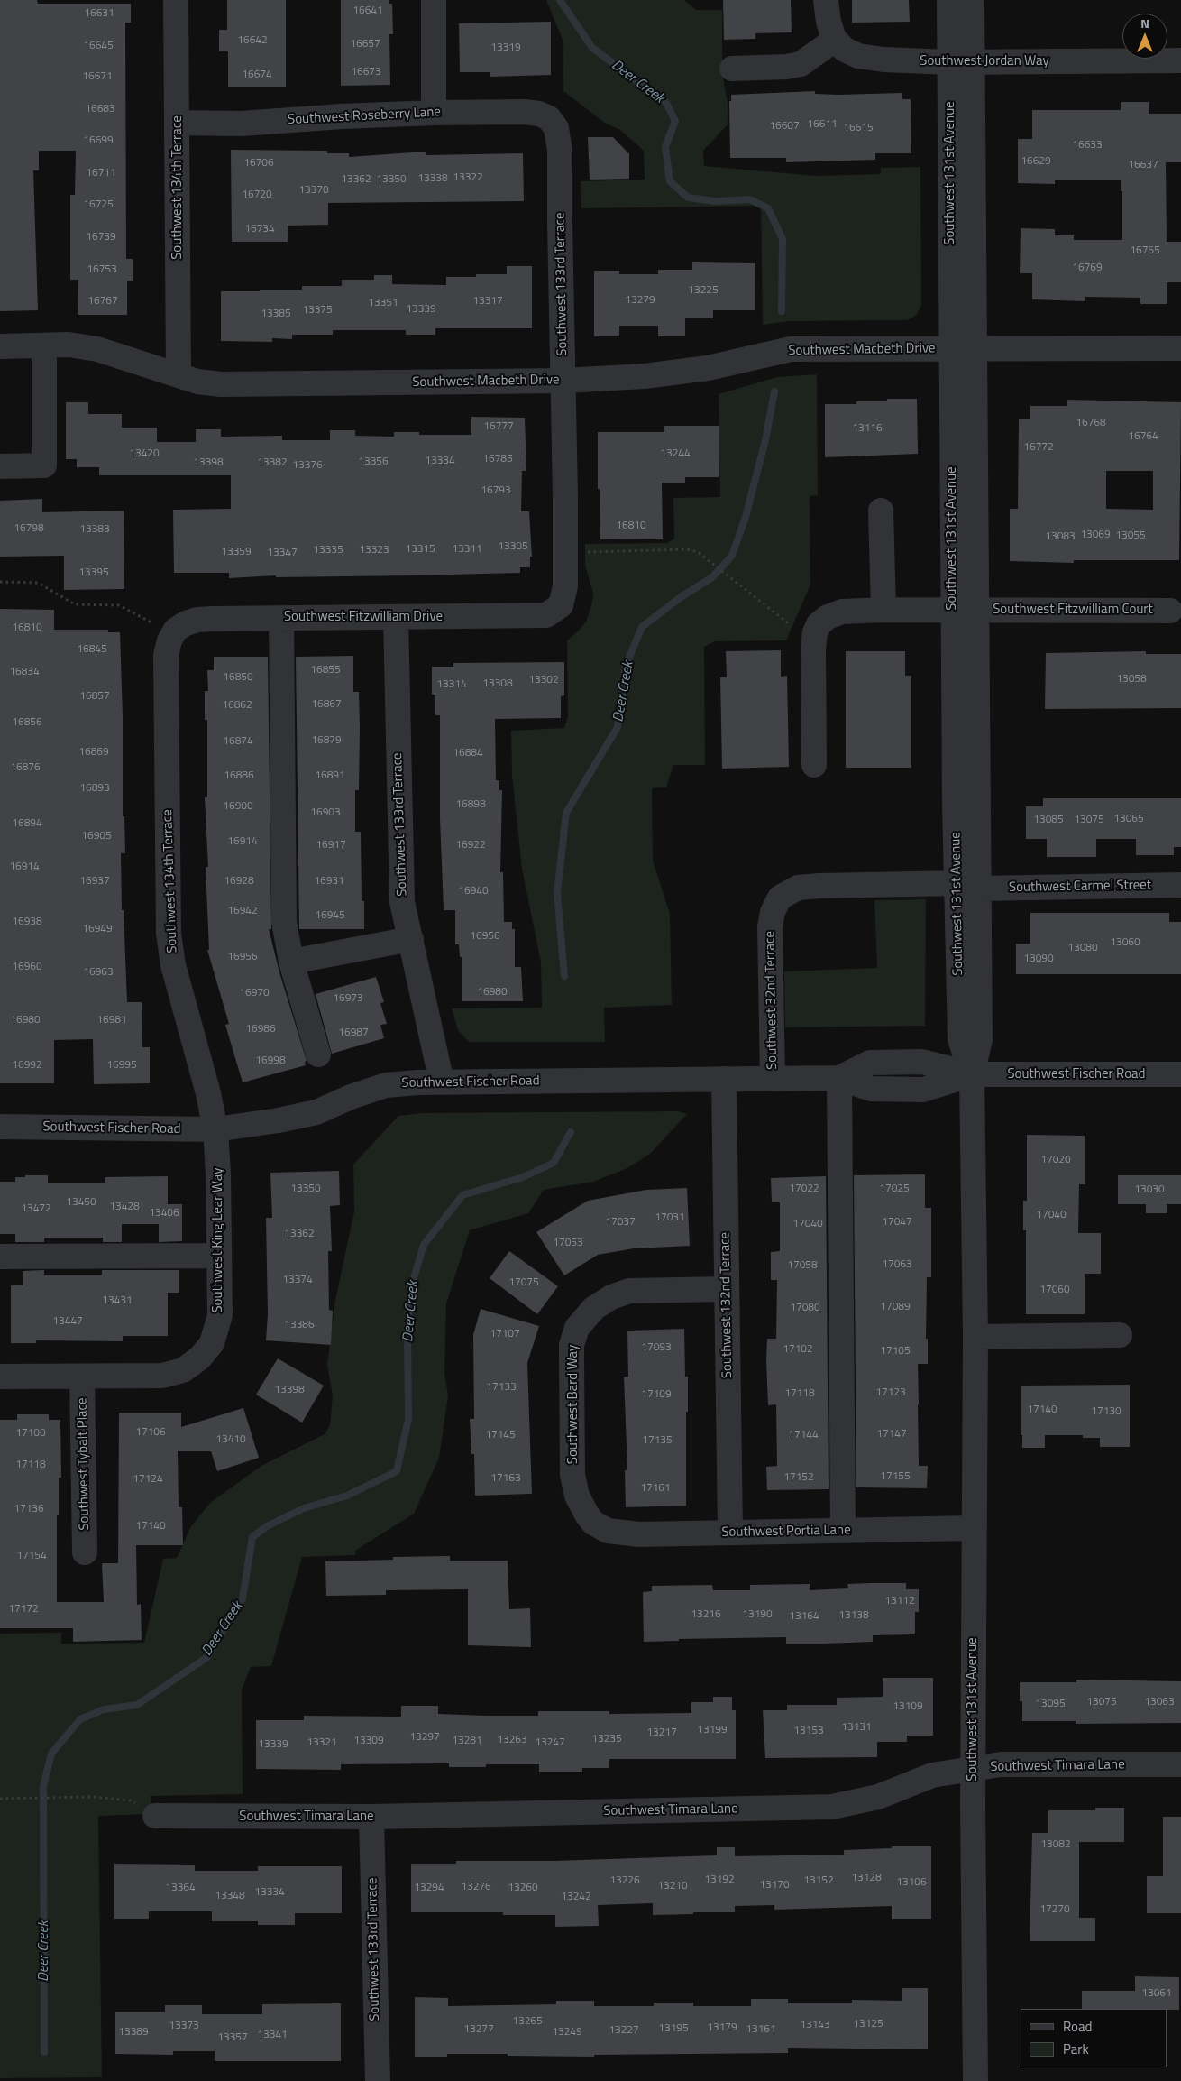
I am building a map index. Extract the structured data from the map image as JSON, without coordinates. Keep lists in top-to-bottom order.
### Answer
{
  "streets": {
    "street": [
      "Southwest Jordan Way",
      "Southwest Roseberry Lane",
      "Southwest 131st Avenue",
      "Southwest 134th Terrace",
      "Southwest 133rd Terrace",
      "Southwest Macbeth Drive",
      "Southwest Fitzwilliam Court",
      "Southwest Fitzwilliam Drive",
      "Southwest Carmel Street",
      "Southwest 32nd Terrace",
      "Southwest Fischer Road",
      "Southwest King Lear Way",
      "Southwest 132nd Terrace",
      "Southwest Bard Way",
      "Southwest Tybalt Place",
      "Southwest Portia Lane",
      "Southwest Timara Lane"
    ]
  },
  "crossings": [
    ["Southwest Jordan Way", "Southwest 131st Avenue"],
    ["Southwest Roseberry Lane", "Southwest 134th Terrace"],
    ["Southwest Roseberry Lane", "Southwest 133rd Terrace"],
    ["Southwest 131st Avenue", "Southwest Macbeth Drive"],
    ["Southwest 131st Avenue", "Southwest Fitzwilliam Court"],
    ["Southwest 131st Avenue", "Southwest Carmel Street"],
    ["Southwest 131st Avenue", "Southwest Fischer Road"],
    ["Southwest 131st Avenue", "Southwest Portia Lane"],
    ["Southwest 131st Avenue", "Southwest Timara Lane"],
    ["Southwest 134th Terrace", "Southwest Macbeth Drive"],
    ["Southwest 134th Terrace", "Southwest Fitzwilliam Drive"],
    ["Southwest 134th Terrace", "Southwest Fischer Road"],
    ["Southwest 134th Terrace", "Southwest King Lear Way"],
    ["Southwest 133rd Terrace", "Southwest Macbeth Drive"],
    ["Southwest 133rd Terrace", "Southwest Fitzwilliam Drive"],
    ["Southwest 133rd Terrace", "Southwest Fischer Road"],
    ["Southwest 133rd Terrace", "Southwest Timara Lane"],
    ["Southwest Carmel Street", "Southwest 32nd Terrace"],
    ["Southwest 32nd Terrace", "Southwest Fischer Road"],
    ["Southwest Fischer Road", "Southwest King Lear Way"],
    ["Southwest Fischer Road", "Southwest 132nd Terrace"],
    ["Southwest King Lear Way", "Southwest Tybalt Place"],
    ["Southwest 132nd Terrace", "Southwest Bard Way"],
    ["Southwest 132nd Terrace", "Southwest Portia Lane"],
    ["Southwest Bard Way", "Southwest Portia Lane"]
  ],
  "water": ["Deer Creek"],
  "house_numbers": [
    "16641",
    "16631",
    "16642",
    "16657",
    "16645",
    "13319",
    "16673",
    "16674",
    "16671",
    "16683",
    "16611",
    "16607",
    "16615",
    "16699",
    "16633",
    "16629",
    "16706",
    "16637",
    "16711",
    "13322",
    "13338",
    "13362",
    "13350",
    "13370",
    "16720",
    "16725",
    "16734",
    "16739",
    "16765",
    "16769",
    "16753",
    "13225",
    "13279",
    "16767",
    "13317",
    "13351",
    "13339",
    "13375",
    "13385",
    "16768",
    "16777",
    "13116",
    "16764",
    "16772",
    "13420",
    "13244",
    "16785",
    "13334",
    "13356",
    "13398",
    "13382",
    "13376",
    "16793",
    "16810",
    "16798",
    "13383",
    "13069",
    "13055",
    "13083",
    "13305",
    "13315",
    "13311",
    "13335",
    "13323",
    "13359",
    "13347",
    "13395",
    "16810",
    "16845",
    "16855",
    "16834",
    "16850",
    "13058",
    "13302",
    "13308",
    "13314",
    "16857",
    "16867",
    "16862",
    "16856",
    "16879",
    "16874",
    "16869",
    "16884",
    "16876",
    "16886",
    "16891",
    "16893",
    "16898",
    "16900",
    "16903",
    "13065",
    "13085",
    "13075",
    "16894",
    "16905",
    "16914",
    "16917",
    "16922",
    "16914",
    "16937",
    "16928",
    "16931",
    "16940",
    "16942",
    "16945",
    "16938",
    "16949",
    "16956",
    "13060",
    "13080",
    "16956",
    "13090",
    "16960",
    "16963",
    "16980",
    "16970",
    "16973",
    "16980",
    "16981",
    "16986",
    "16987",
    "16998",
    "16992",
    "16995",
    "17020",
    "13350",
    "17022",
    "17025",
    "13030",
    "13450",
    "13428",
    "13472",
    "13406",
    "17040",
    "17031",
    "17037",
    "17047",
    "17040",
    "13362",
    "17053",
    "17063",
    "17058",
    "13374",
    "17075",
    "17060",
    "13431",
    "17089",
    "17080",
    "13447",
    "13386",
    "17107",
    "17093",
    "17102",
    "17105",
    "17133",
    "13398",
    "17123",
    "17118",
    "17109",
    "17140",
    "17130",
    "17106",
    "17100",
    "17147",
    "17145",
    "17144",
    "13410",
    "17135",
    "17118",
    "17155",
    "17152",
    "17163",
    "17124",
    "17161",
    "17136",
    "17140",
    "17154",
    "13112",
    "17172",
    "13216",
    "13190",
    "13138",
    "13164",
    "13075",
    "13063",
    "13095",
    "13109",
    "13131",
    "13199",
    "13153",
    "13217",
    "13297",
    "13235",
    "13263",
    "13309",
    "13281",
    "13321",
    "13247",
    "13339",
    "13082",
    "13128",
    "13192",
    "13226",
    "13152",
    "13106",
    "13170",
    "13210",
    "13276",
    "13364",
    "13294",
    "13260",
    "13334",
    "13348",
    "13242",
    "17270",
    "13061",
    "13265",
    "13125",
    "13143",
    "13373",
    "13179",
    "13195",
    "13277",
    "13161",
    "13227",
    "13389",
    "13249",
    "13341",
    "13357"
  ],
  "legend": ["Road", "Park"],
  "north": "top"
}
